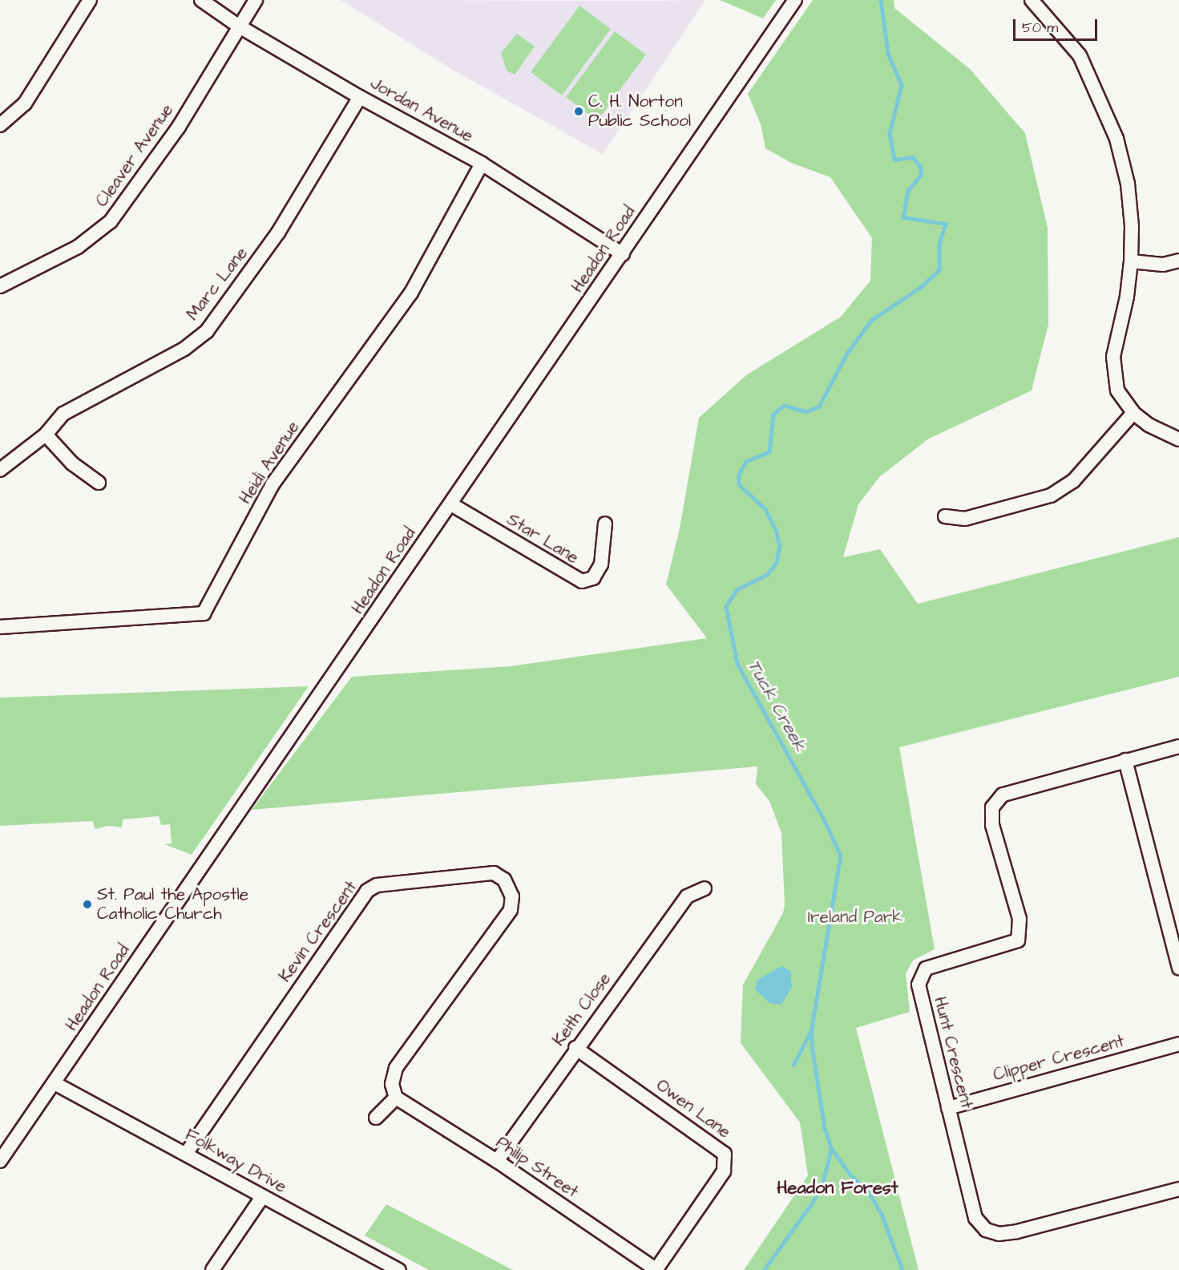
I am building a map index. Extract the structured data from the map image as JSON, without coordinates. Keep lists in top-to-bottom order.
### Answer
{
  "streets": {
    "street": [
      "Jordan Avenue",
      "Cleaver Avenue",
      "Headon Road",
      "Marc Lane",
      "Heidi Avenue",
      "Star Lane",
      "Kevin Crescent",
      "Keith Close",
      "Hunt Crescent",
      "Clipper Crescent",
      "Owen Lane",
      "Folkway Drive",
      "Philip Street"
    ]
  },
  "crossings": [
    ["Jordan Avenue", "Cleaver Avenue"],
    ["Jordan Avenue", "Headon Road"],
    ["Jordan Avenue", "Marc Lane"],
    ["Jordan Avenue", "Heidi Avenue"],
    ["Headon Road", "Star Lane"],
    ["Headon Road", "Folkway Drive"],
    ["Kevin Crescent", "Folkway Drive"],
    ["Kevin Crescent", "Philip Street"],
    ["Keith Close", "Owen Lane"],
    ["Keith Close", "Philip Street"],
    ["Hunt Crescent", "Clipper Crescent"],
    ["Owen Lane", "Philip Street"]
  ],
  "districts": ["Headon Forest"],
  "water": ["Tuck Creek"],
  "parks": ["Ireland Park"],
  "places": ["C. H. Norton Public School", "St. Paul the Apostle Catholic Church"],
  "scale_bar": "50 m"
}
